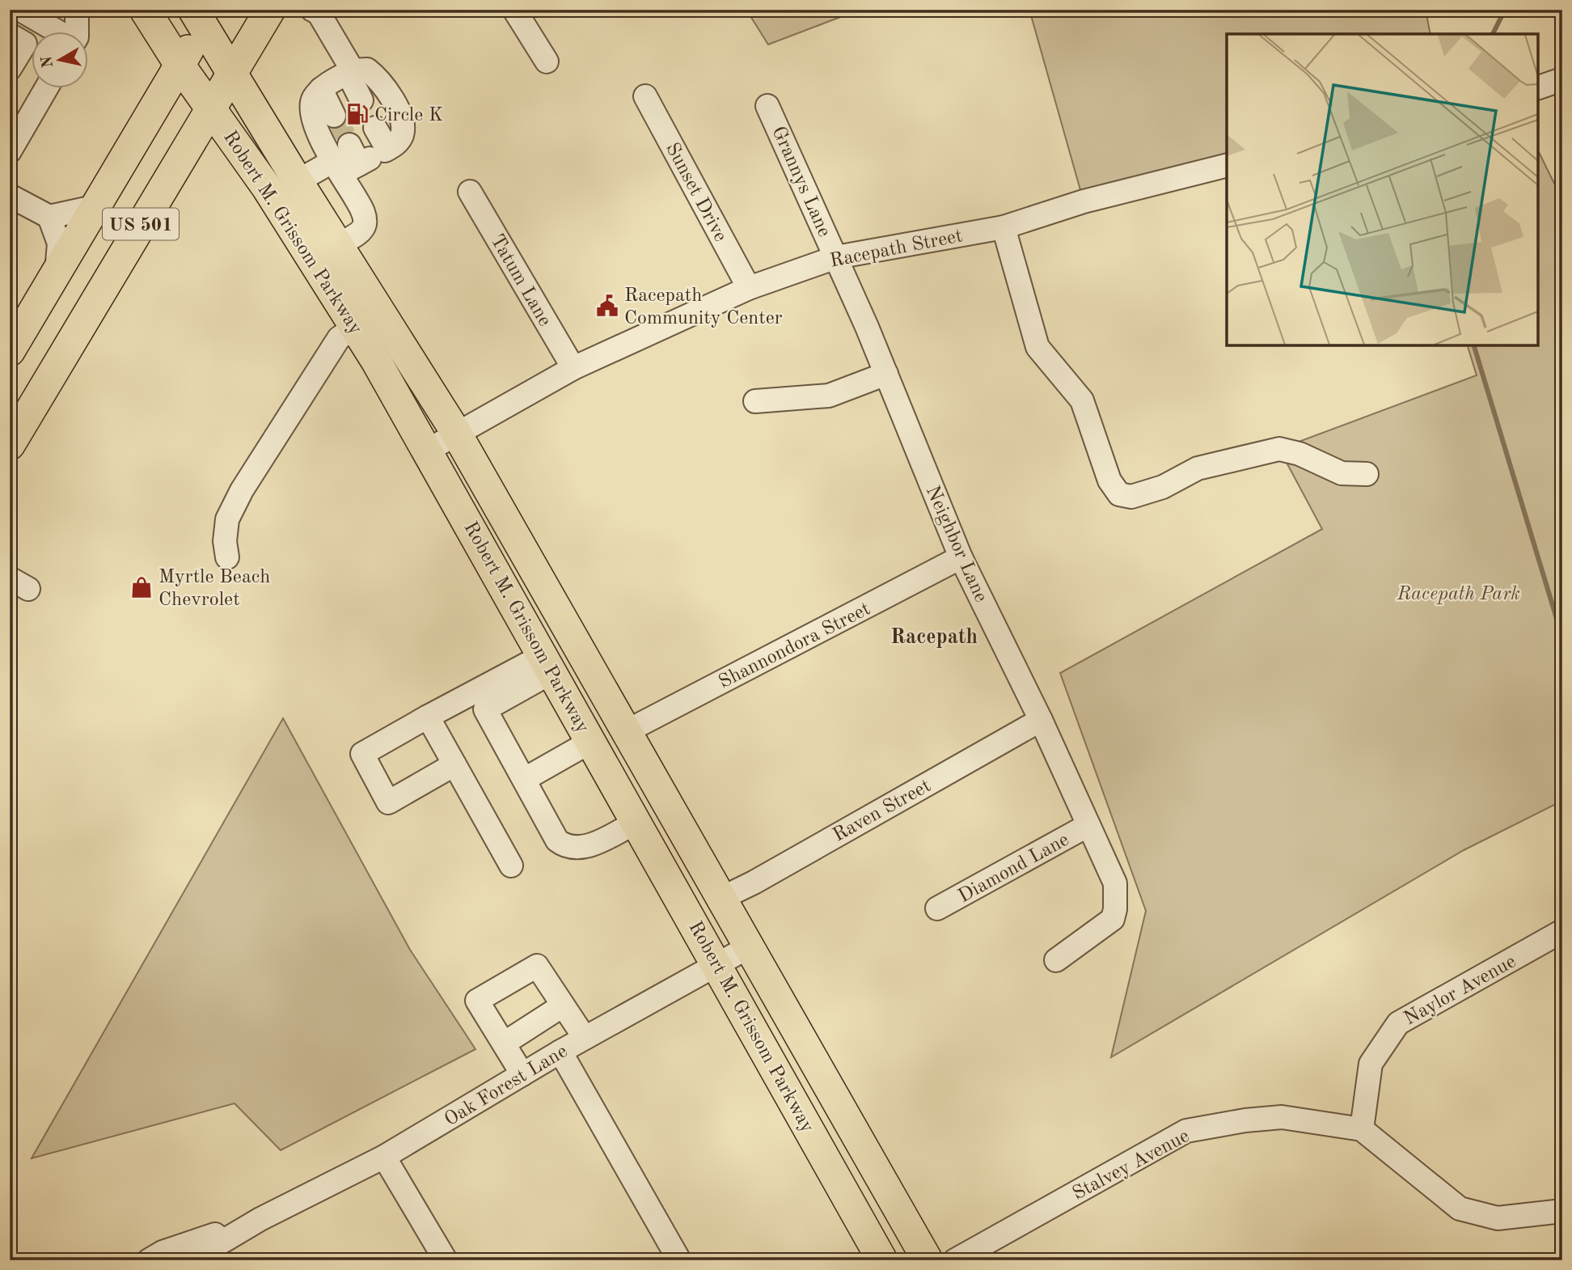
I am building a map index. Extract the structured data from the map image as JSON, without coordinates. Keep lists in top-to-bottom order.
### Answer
{
  "streets": {
    "main road": ["US 501", "Robert M. Grissom Parkway"],
    "street": [
      "Grannys Lane",
      "Sunset Drive",
      "Racepath Street",
      "Tatum Lane",
      "Neighbor Lane",
      "Shannondora Street",
      "Raven Street",
      "Diamond Lane",
      "Naylor Avenue",
      "Oak Forest Lane",
      "Stalvey Avenue"
    ]
  },
  "crossings": [
    ["Grannys Lane", "Racepath Street"],
    ["Grannys Lane", "Neighbor Lane"],
    ["Sunset Drive", "Racepath Street"],
    ["US 501", "Robert M. Grissom Parkway"],
    ["Robert M. Grissom Parkway", "Racepath Street"],
    ["Robert M. Grissom Parkway", "Shannondora Street"],
    ["Robert M. Grissom Parkway", "Raven Street"],
    ["Robert M. Grissom Parkway", "Oak Forest Lane"],
    ["Racepath Street", "Tatum Lane"],
    ["Racepath Street", "Neighbor Lane"],
    ["Neighbor Lane", "Shannondora Street"],
    ["Neighbor Lane", "Raven Street"],
    ["Neighbor Lane", "Diamond Lane"],
    ["Naylor Avenue", "Stalvey Avenue"]
  ],
  "districts": ["Racepath"],
  "parks": ["Racepath Park"],
  "places": {
    "fuel station": ["Circle K"],
    "public building": ["Racepath Community Center"],
    "shop": ["Myrtle Beach Chevrolet"]
  },
  "north": "left"
}
